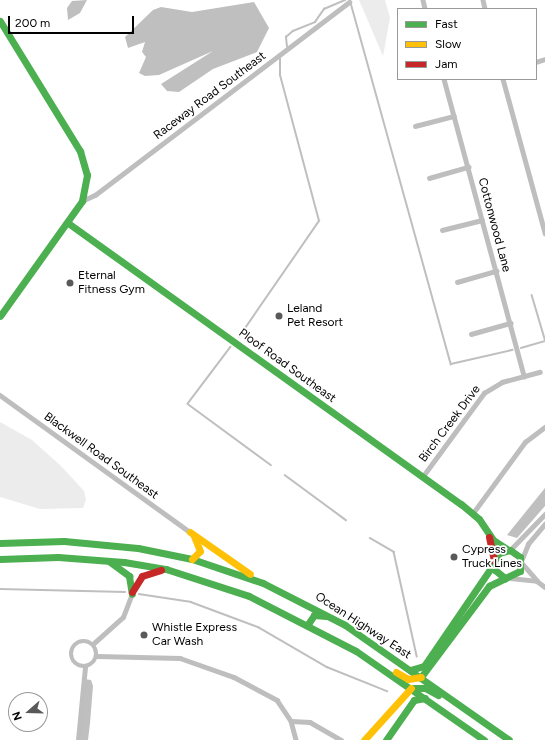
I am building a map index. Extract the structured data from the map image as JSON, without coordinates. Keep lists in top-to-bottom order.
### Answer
{
  "streets": {
    "main road": ["Ploof Road Southeast", "Ocean Highway East"],
    "street": [
      "Raceway Road Southeast",
      "Cottonwood Lane",
      "Birch Creek Drive",
      "Blackwell Road Southeast"
    ]
  },
  "crossings": [
    ["Cottonwood Lane", "Birch Creek Drive"],
    ["Ploof Road Southeast", "Birch Creek Drive"]
  ],
  "places": [
    "Eternal Fitness Gym",
    "Leland Pet Resort",
    "Cypress Truck Lines",
    "Whistle Express Car Wash"
  ],
  "legend": ["Fast", "Slow", "Jam"],
  "scale_bar": "200 m",
  "north": "left"
}
